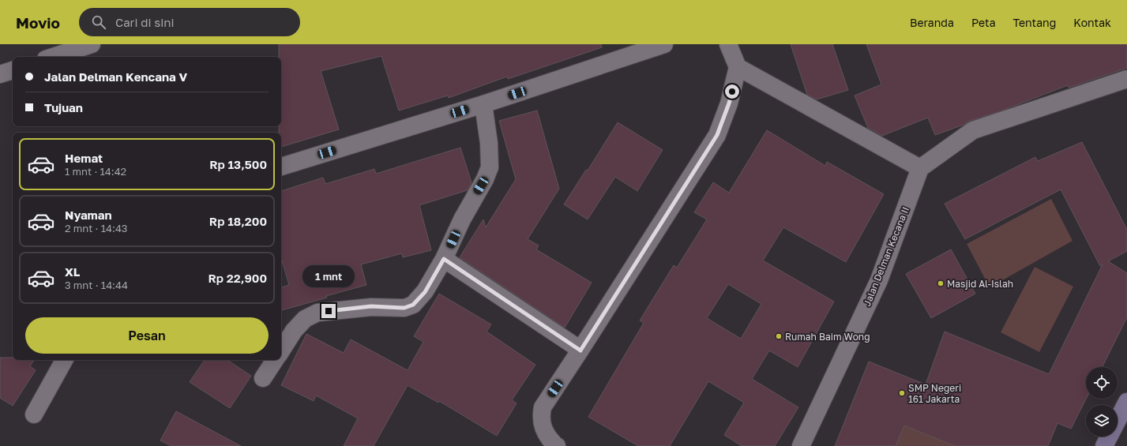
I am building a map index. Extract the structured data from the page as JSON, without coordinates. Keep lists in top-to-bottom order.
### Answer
{
  "streets": {
    "street": ["Jalan Delman Kecana II"]
  },
  "places": ["Masjid Al-Islah", "Rumah Baim Wong", "SMP Negeri 161 Jakarta"],
  "page": {
    "header": "Movio",
    "search": "Cari di sini",
    "nav": [
      "Beranda",
      "Peta",
      "Tentang",
      "Kontak"
    ],
    "banner": ["Jalan Delman Kencana V", "Tujuan"],
    "list": [
      {
        "name": "Hemat",
        "note": "1 mnt · 14:42",
        "value": "Rp 13,500"
      },
      {
        "name": "Nyaman",
        "note": "2 mnt · 14:43",
        "value": "Rp 18,200"
      },
      {
        "name": "XL",
        "note": "3 mnt · 14:44",
        "value": "Rp 22,900"
      }
    ],
    "bubble": "1 mnt",
    "buttons": "Pesan"
  }
}
